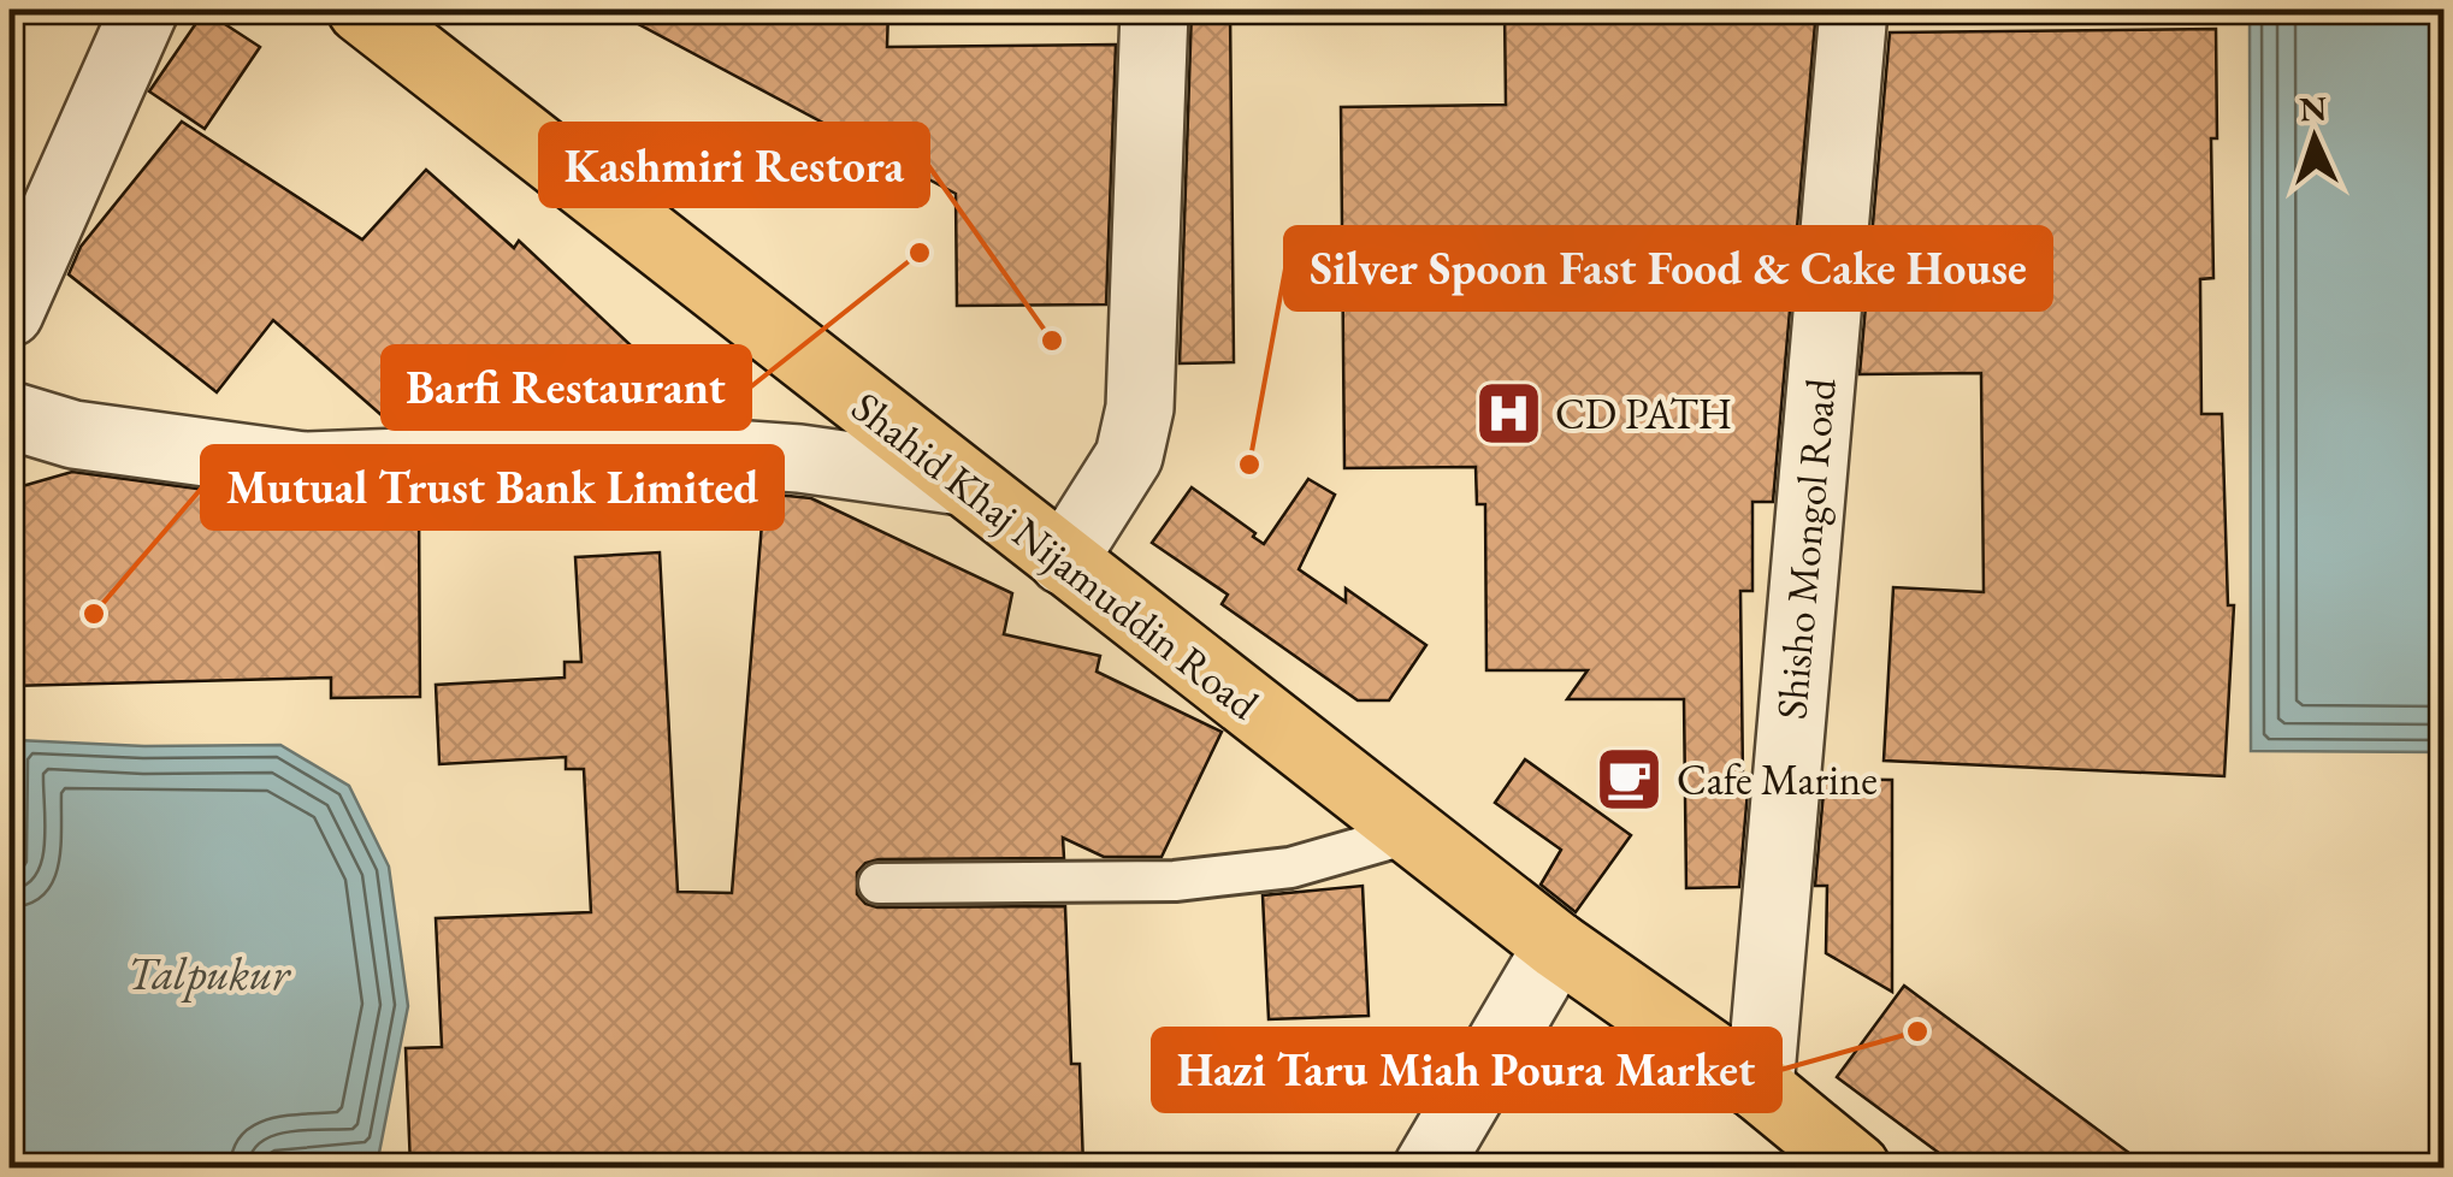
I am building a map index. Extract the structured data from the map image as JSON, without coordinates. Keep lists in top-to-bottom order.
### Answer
{
  "streets": {
    "main road": ["Shahid Khaj Nijamuddin Road"],
    "street": ["Shisho Mongol Road"]
  },
  "crossings": [
    ["Shisho Mongol Road", "Shahid Khaj Nijamuddin Road"]
  ],
  "water": ["Talpukur"],
  "places": {
    "other": [
      "Barfi Restaurant",
      "Kashmiri Restora",
      "Silver Spoon Fast Food & Cake House",
      "Mutual Trust Bank Limited",
      "Hazi Taru Miah Poura Market"
    ],
    "hospital": ["CD PATH"],
    "cafe": ["Cafe Marine"]
  },
  "north": "top"
}
